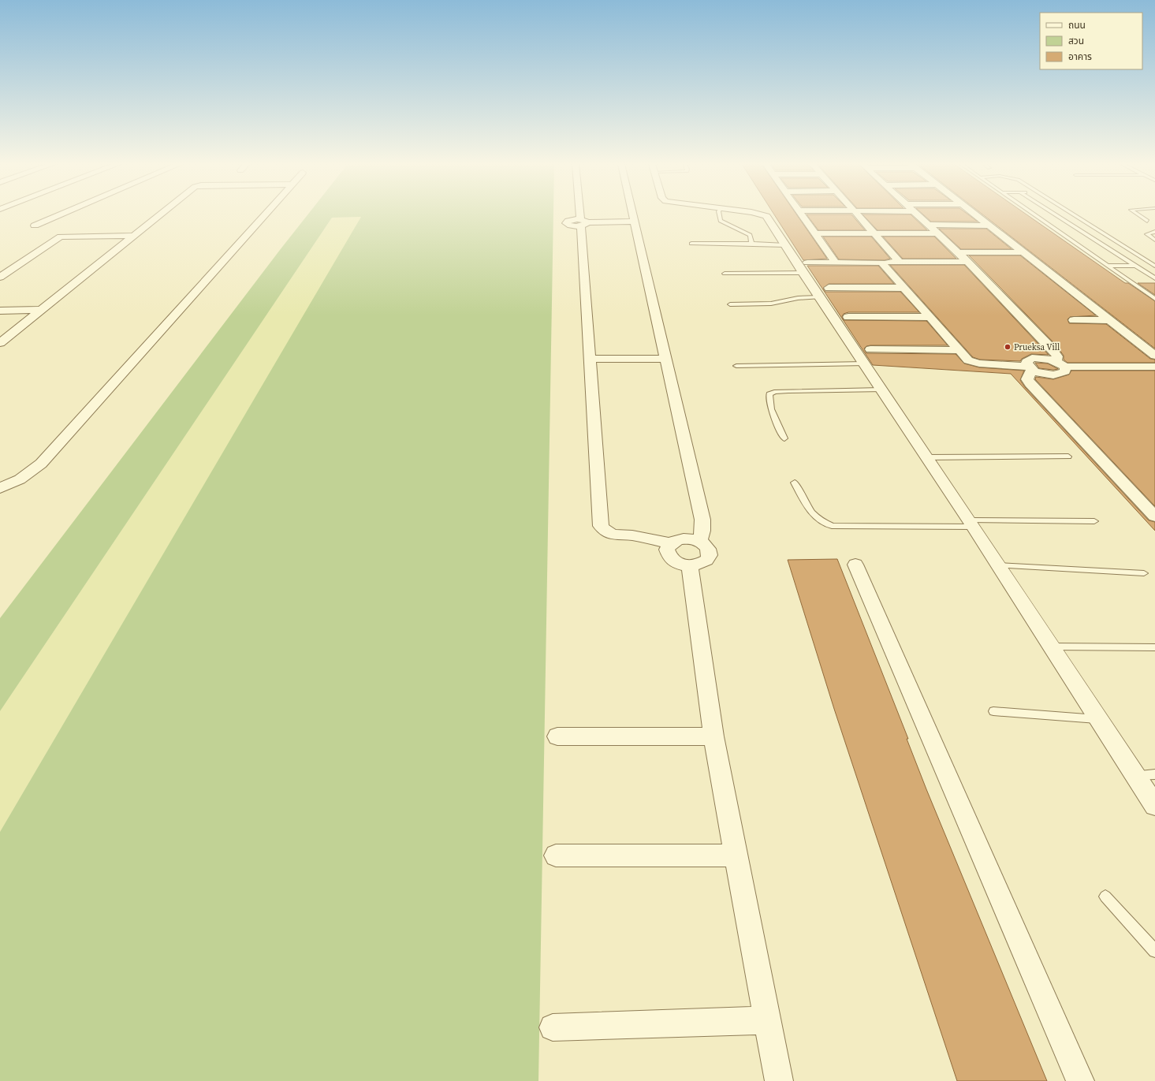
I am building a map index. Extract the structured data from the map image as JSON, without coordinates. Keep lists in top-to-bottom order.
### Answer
{
  "places": ["Prueksa Vill"],
  "legend": ["ถนน", "สวน", "อาคาร"]
}
